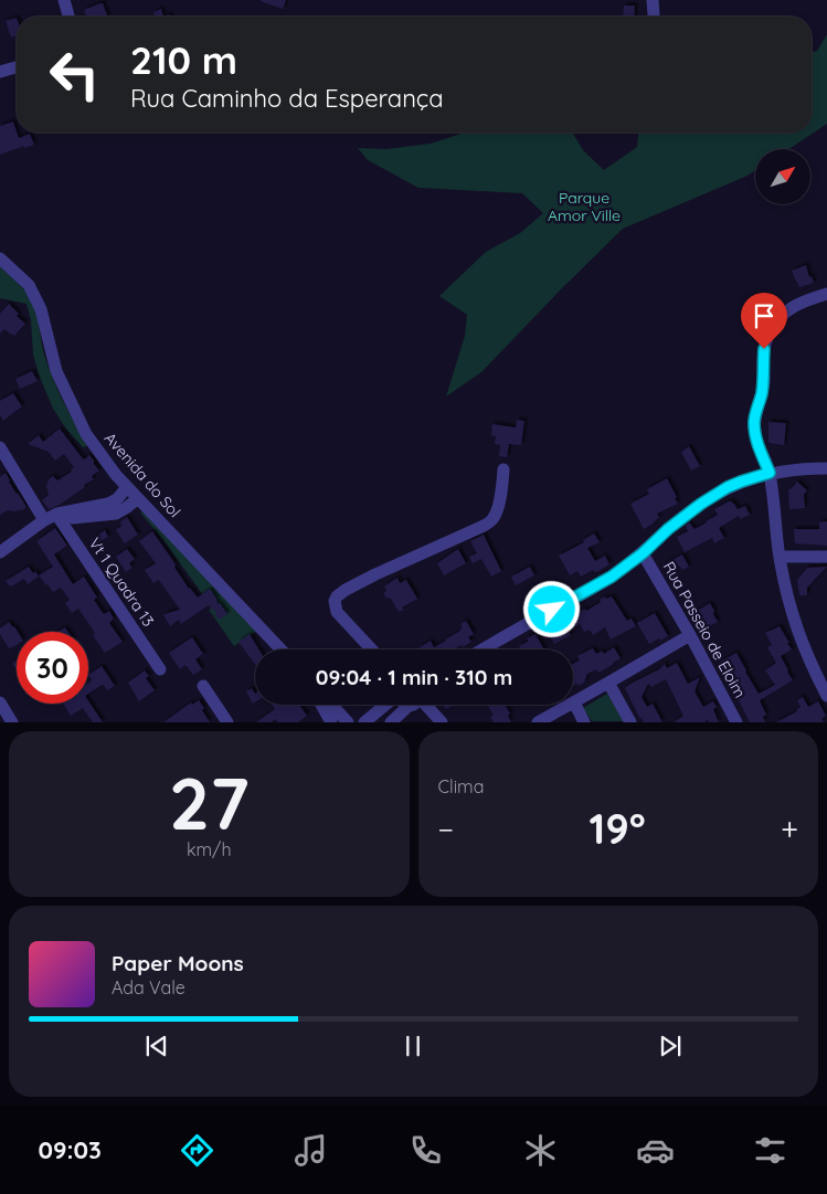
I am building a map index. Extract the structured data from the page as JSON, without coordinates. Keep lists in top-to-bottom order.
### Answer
{
  "streets": {
    "street": ["Avenida do Sol", "Vt 1 Quadra 13", "Rua Passeio de Eloim"]
  },
  "parks": ["Parque Amor Ville"],
  "north": "top right",
  "page": {
    "turn": ["210 m", "Rua Caminho da Esperança"],
    "limit": "30",
    "trip": "09:04 · 1 min · 310 m",
    "tile": [
      ["27", "km/h"],
      "Clima"
    ],
    "heat": ["−", "19°", "+"],
    "song": ["Paper Moons", "Ada Vale"],
    "tabs": "09:03"
  }
}
